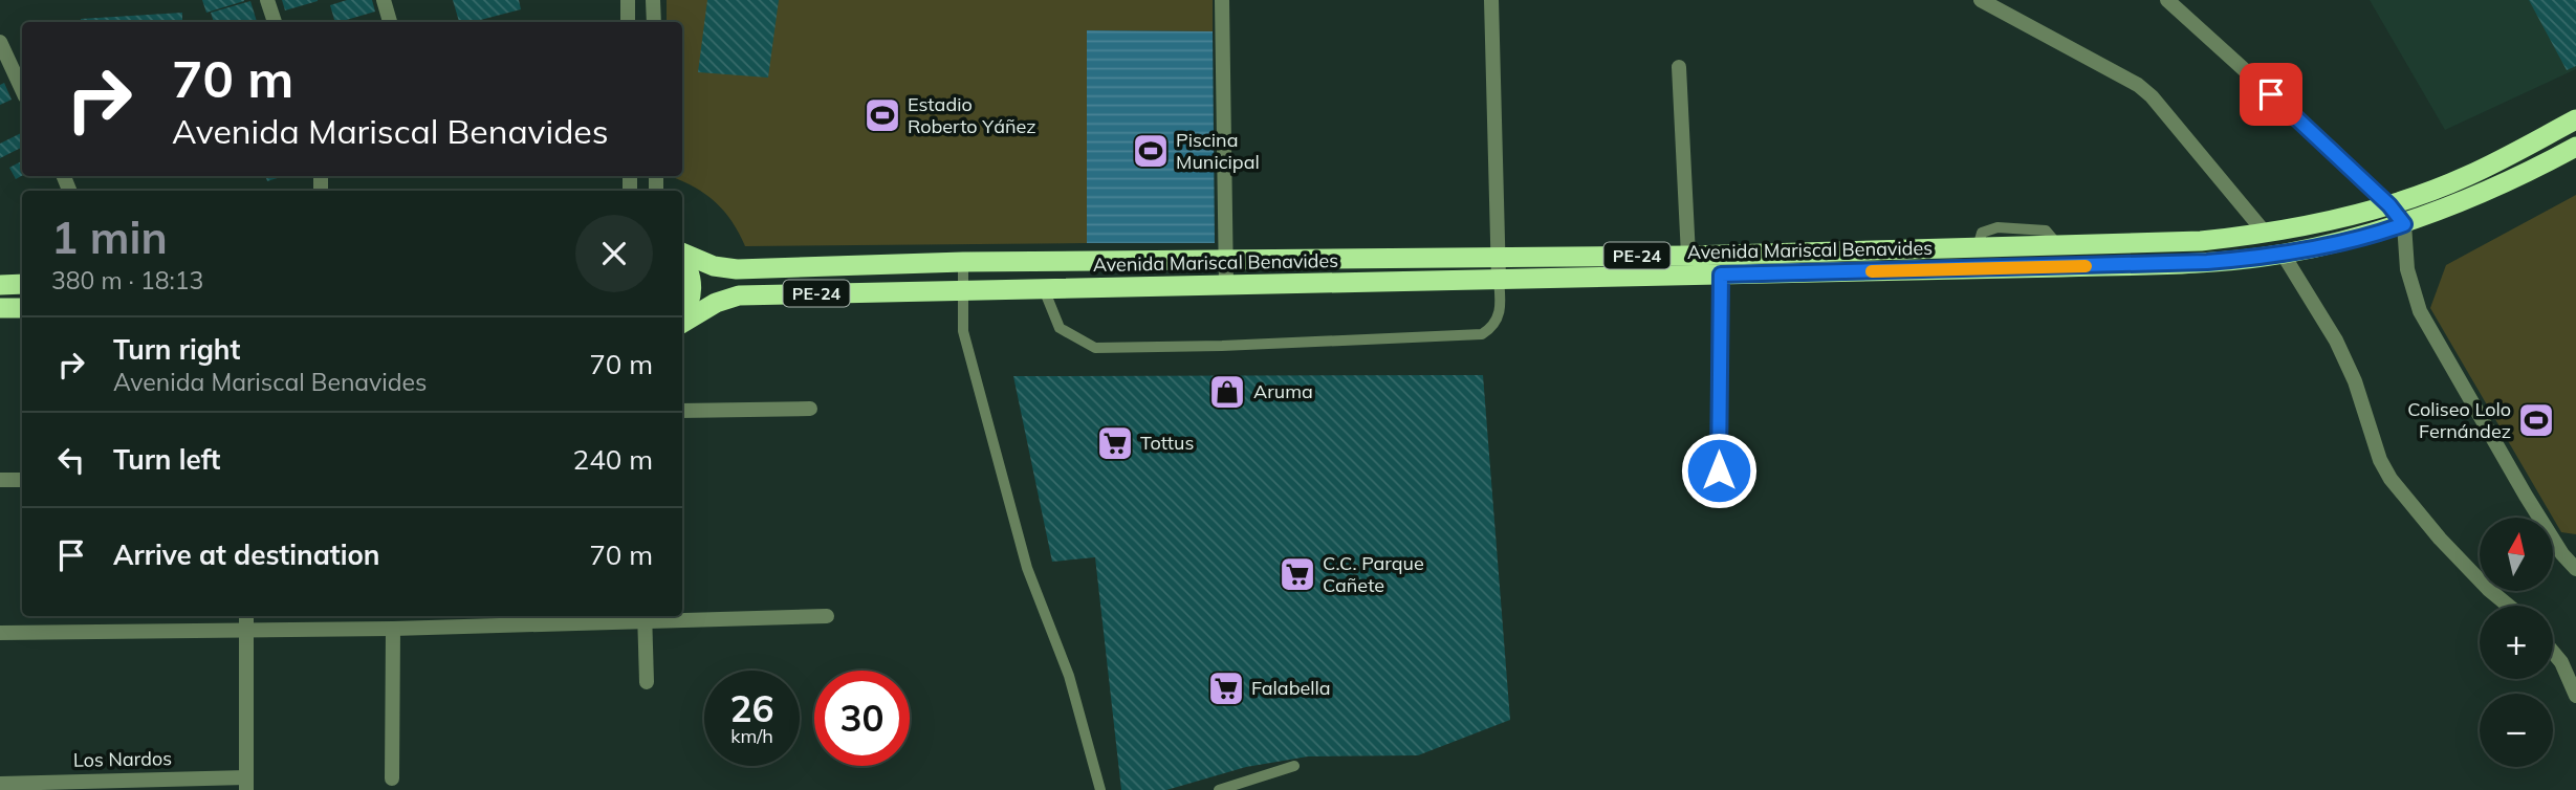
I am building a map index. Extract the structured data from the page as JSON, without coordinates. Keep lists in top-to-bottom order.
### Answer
{
  "streets": {
    "highway": ["Avenida Mariscal Benavides", "PE-24"],
    "street": ["Los Nardos"]
  },
  "places": {
    "sports": ["Estadio Roberto Yáñez", "Piscina Municipal", "Coliseo Lolo Fernández"],
    "shop": ["Aruma"],
    "supermarket": ["Tottus", "C.C. Parque Cañete", "Falabella"]
  },
  "north": "top",
  "page": {
    "turn": ["70 m", "Avenida Mariscal Benavides"],
    "heading": ["1 min", "380 m · 18:13"],
    "list": [
      {
        "name": "Turn right",
        "note": "Avenida Mariscal Benavides",
        "value": "70 m"
      },
      {
        "name": "Turn left",
        "value": "240 m"
      },
      {
        "name": "Arrive at destination",
        "value": "70 m"
      }
    ],
    "map_buttons": ["+", "−"],
    "speed": "26 km/h",
    "limit": "30"
  }
}
